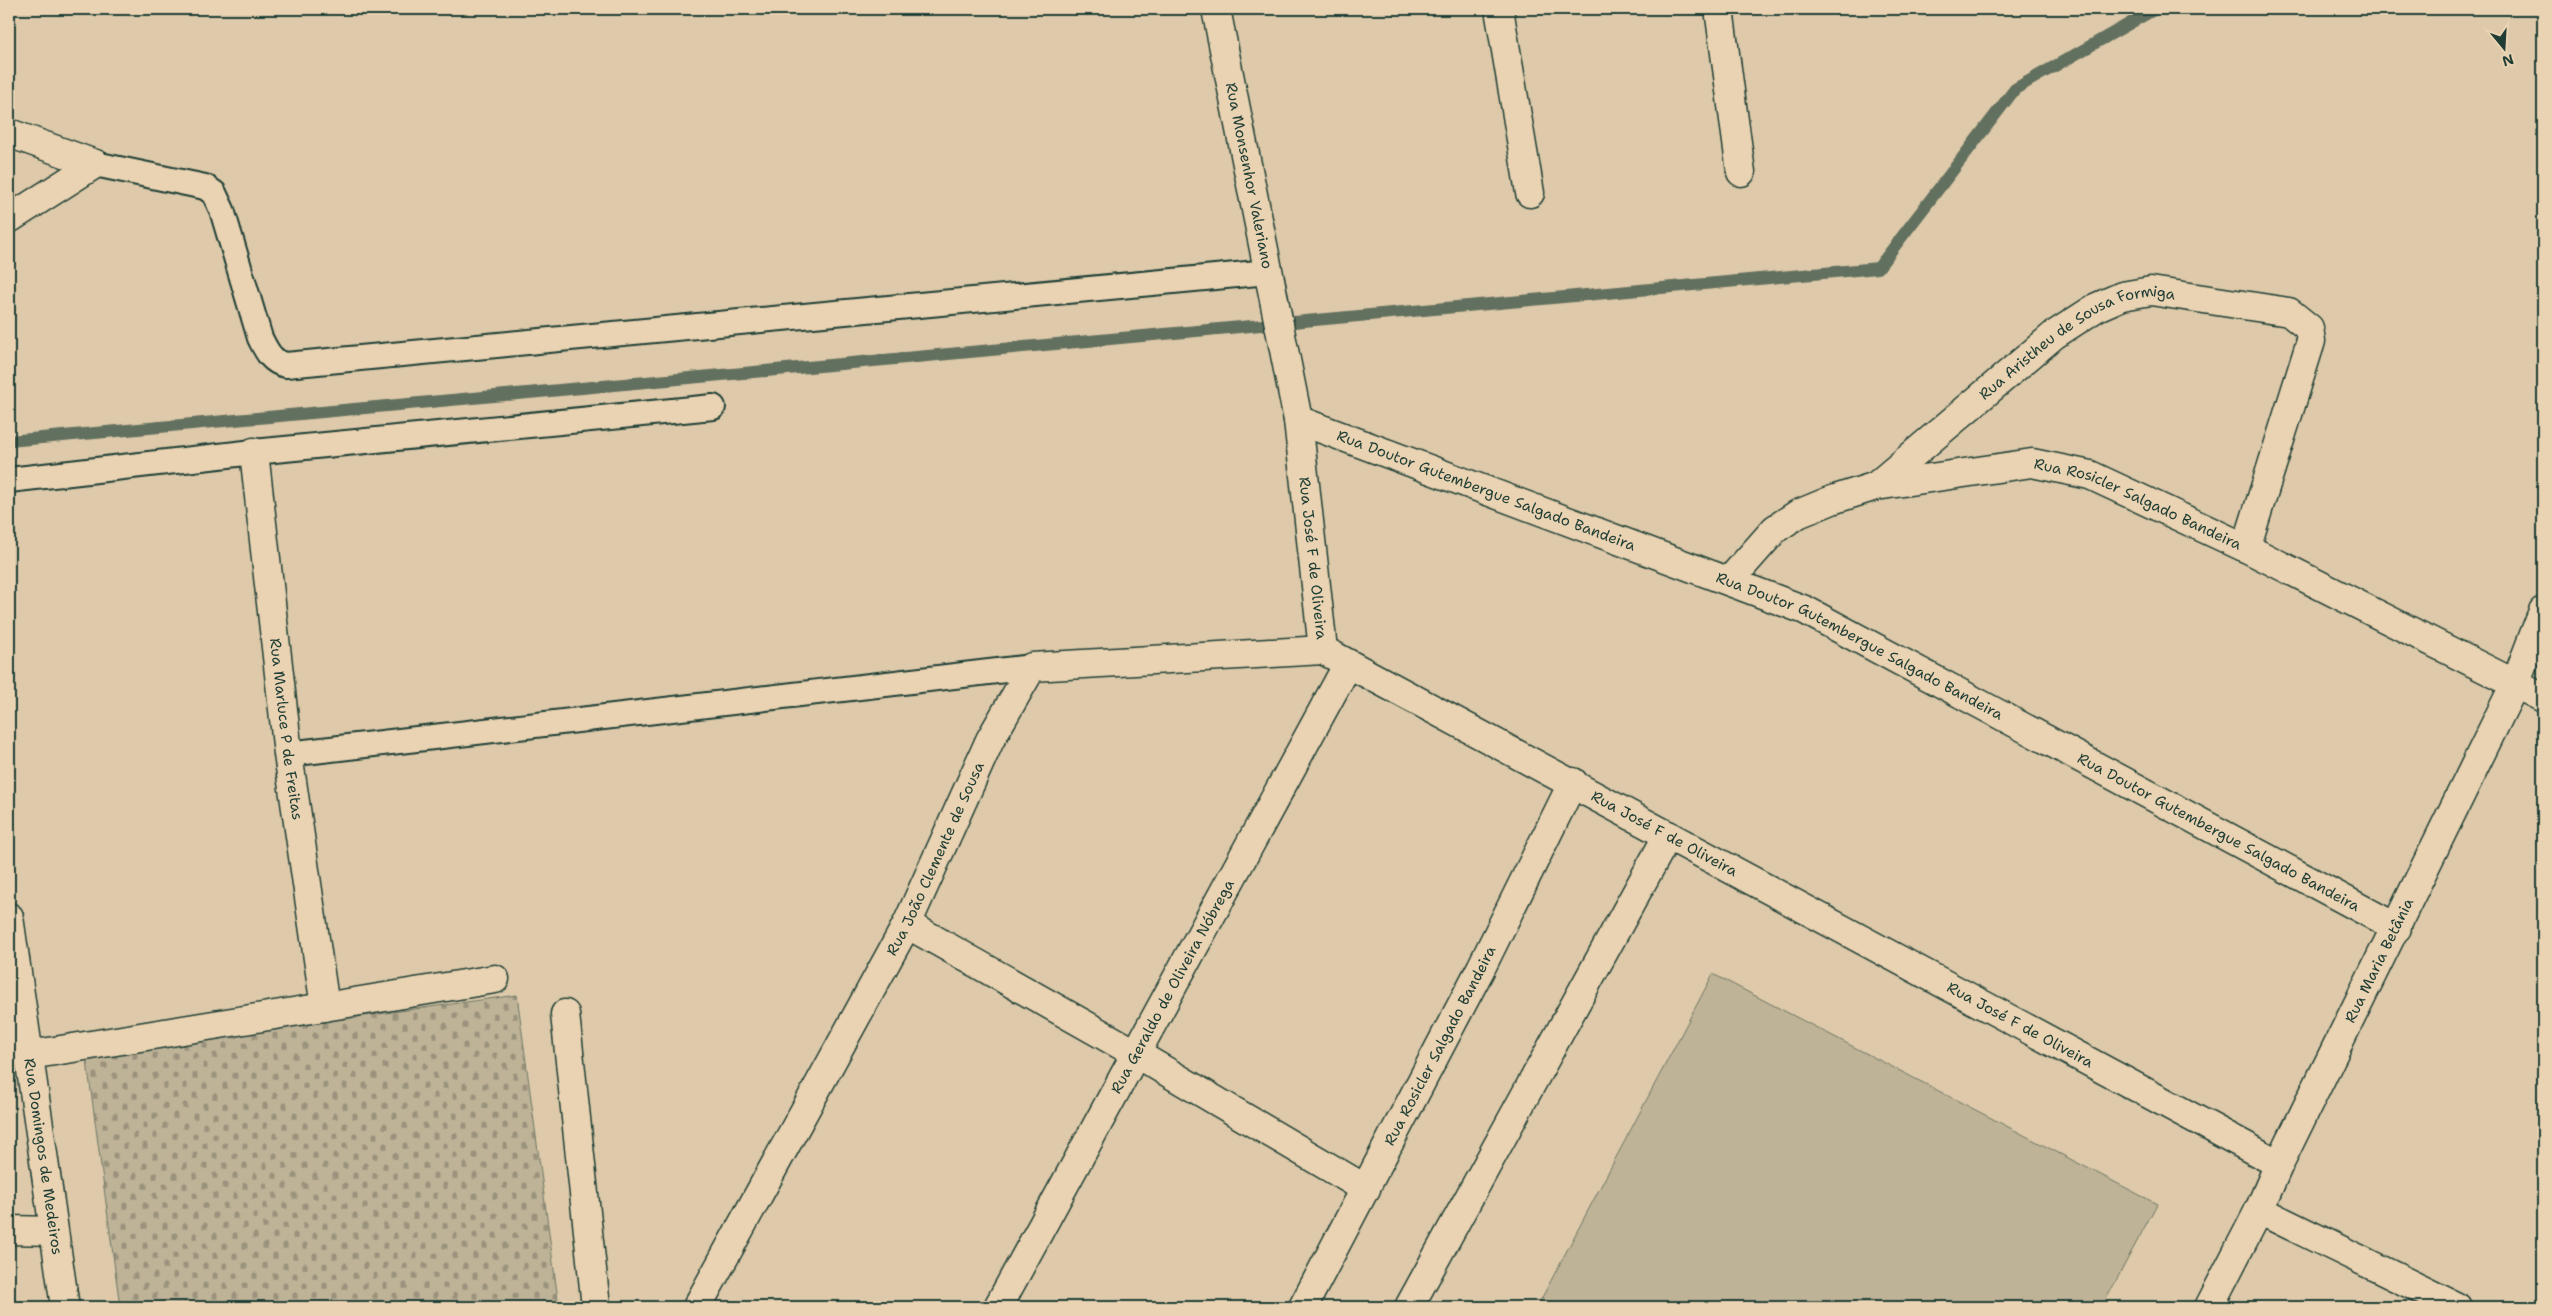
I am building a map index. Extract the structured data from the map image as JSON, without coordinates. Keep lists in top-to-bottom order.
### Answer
{
  "streets": {
    "street": [
      "Rua Monsenhor Valeriano",
      "Rua Aristheu de Sousa Formiga",
      "Rua Doutor Gutembergue Salgado Bandeira",
      "Rua Rosicler Salgado Bandeira",
      "Rua José F de Oliveira",
      "Rua Marluce P de Freitas",
      "Rua João Clemente de Sousa",
      "Rua Maria Betânia",
      "Rua Geraldo de Oliveira Nóbrega",
      "Rua Domingos de Medeiros"
    ]
  },
  "crossings": [
    ["Rua Monsenhor Valeriano", "Rua José F de Oliveira"],
    ["Rua Aristheu de Sousa Formiga", "Rua Rosicler Salgado Bandeira"],
    ["Rua Doutor Gutembergue Salgado Bandeira", "Rua Rosicler Salgado Bandeira"],
    ["Rua Doutor Gutembergue Salgado Bandeira", "Rua José F de Oliveira"],
    ["Rua Doutor Gutembergue Salgado Bandeira", "Rua Maria Betânia"],
    ["Rua Rosicler Salgado Bandeira", "Rua José F de Oliveira"],
    ["Rua Rosicler Salgado Bandeira", "Rua Maria Betânia"],
    ["Rua José F de Oliveira", "Rua Maria Betânia"],
    ["Rua José F de Oliveira", "Rua Geraldo de Oliveira Nóbrega"]
  ],
  "north": "bottom"
}
